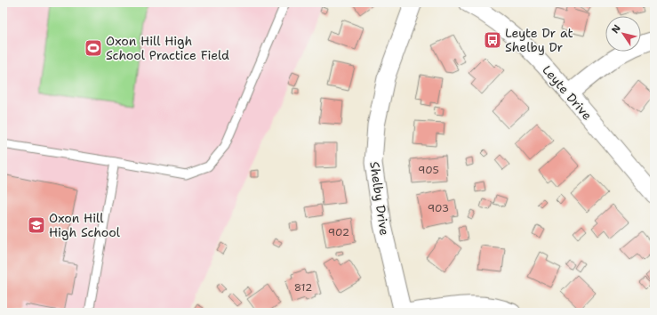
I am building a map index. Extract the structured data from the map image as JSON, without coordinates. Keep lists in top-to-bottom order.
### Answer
{
  "streets": {
    "street": ["Leyte Drive", "Shelby Drive"]
  },
  "places": {
    "bus stop": ["Leyte Dr at Shelby Dr"],
    "sports": ["Oxon Hill High School Practice Field"],
    "school or university": ["Oxon Hill High School"]
  },
  "house_numbers": [
    "905",
    "903",
    "902",
    "812"
  ],
  "north": "top left"
}
